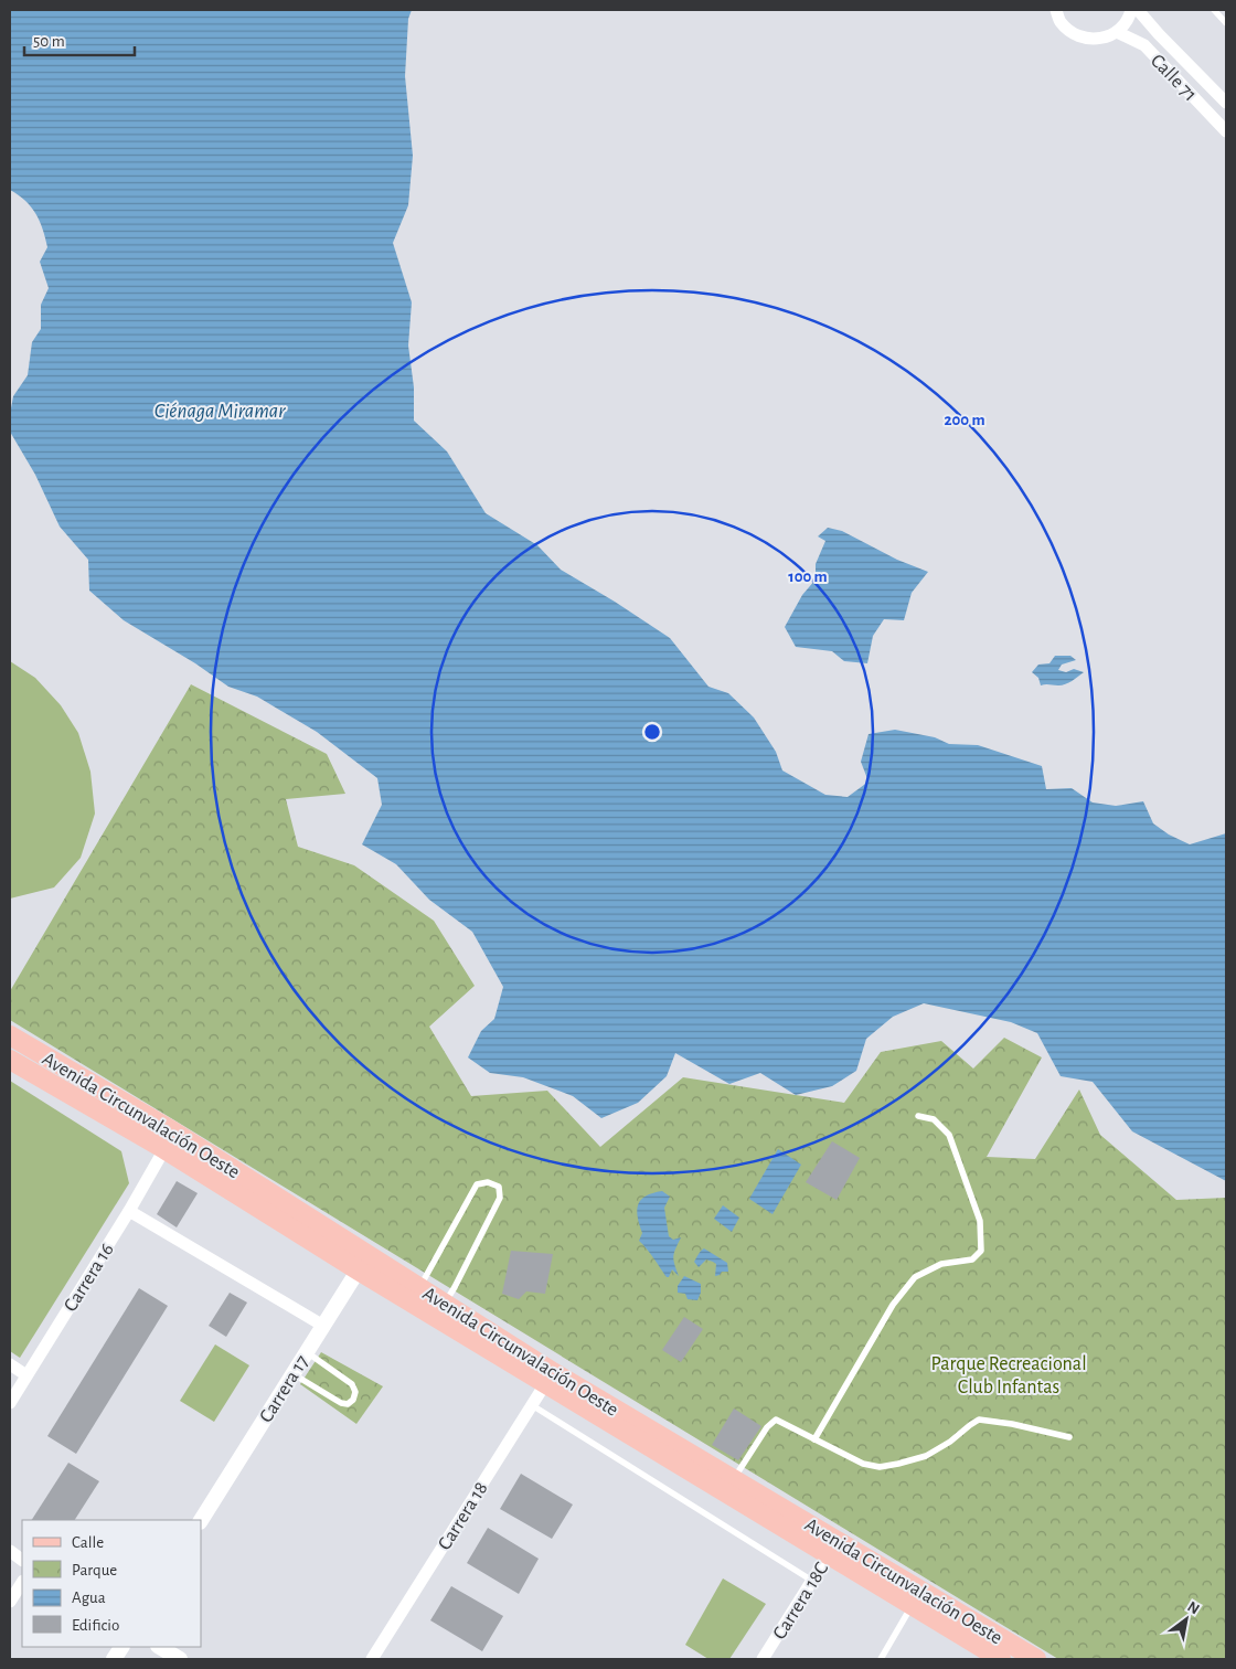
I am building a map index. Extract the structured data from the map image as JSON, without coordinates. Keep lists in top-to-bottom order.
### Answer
{
  "streets": {
    "main road": ["Avenida Circunvalación Oeste"],
    "street": [
      "Calle 71",
      "Carrera 16",
      "Carrera 17",
      "Carrera 18",
      "Carrera 18C"
    ]
  },
  "crossings": [
    ["Avenida Circunvalación Oeste", "Carrera 16"],
    ["Avenida Circunvalación Oeste", "Carrera 17"],
    ["Avenida Circunvalación Oeste", "Carrera 18"],
    ["Avenida Circunvalación Oeste", "Carrera 18C"]
  ],
  "water": ["Ciénaga Miramar"],
  "parks": ["Parque Recreacional Club Infantas"],
  "legend": [
    "Calle",
    "Parque",
    "Agua",
    "Edificio"
  ],
  "scale_bar": "50 m",
  "north": "top right",
  "rings": ["200 m", "100 m"]
}
